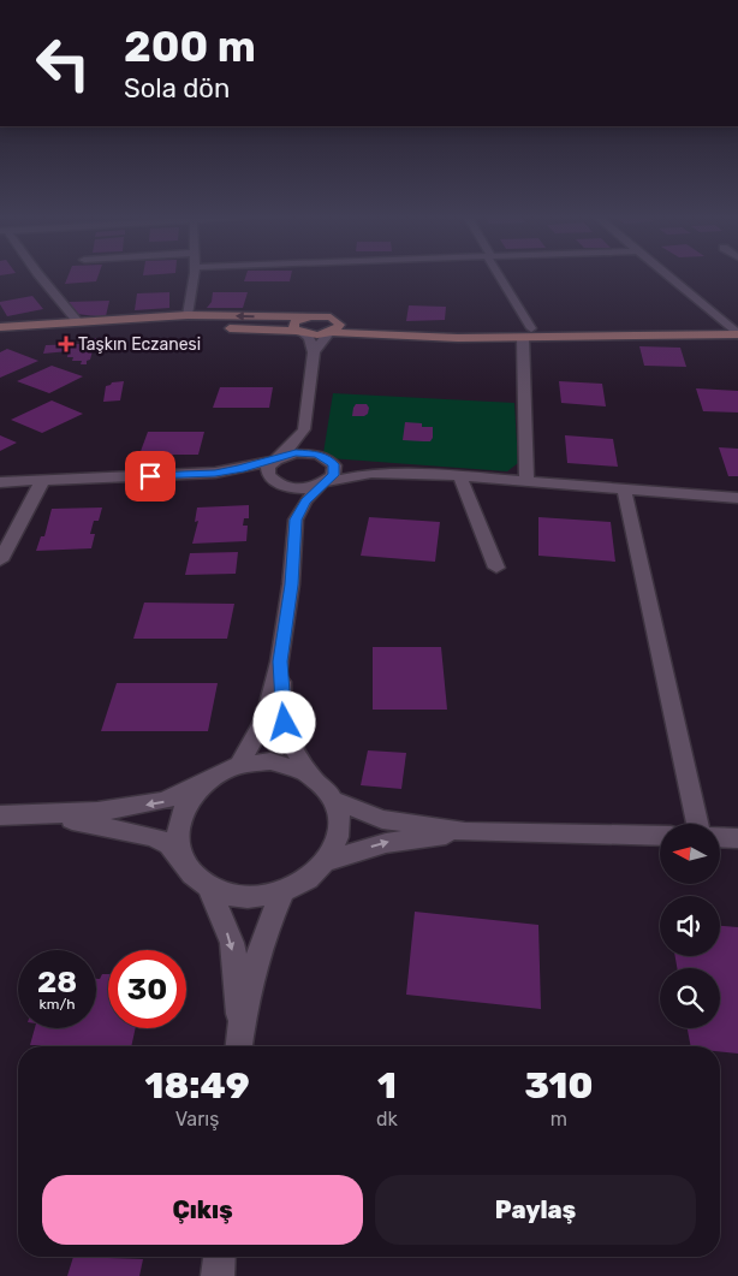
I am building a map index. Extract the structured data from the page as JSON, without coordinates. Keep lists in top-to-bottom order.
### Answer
{
  "places": {
    "health": ["Taşkın Eczanesi"]
  },
  "north": "left",
  "page": {
    "turn": ["200 m", "Sola dön"],
    "speed": "28 km/h",
    "limit": "30",
    "eta": [
      "18:49",
      "Varış",
      "1",
      "dk",
      "310",
      "m"
    ],
    "buttons": ["Çıkış", "Paylaş"]
  }
}
